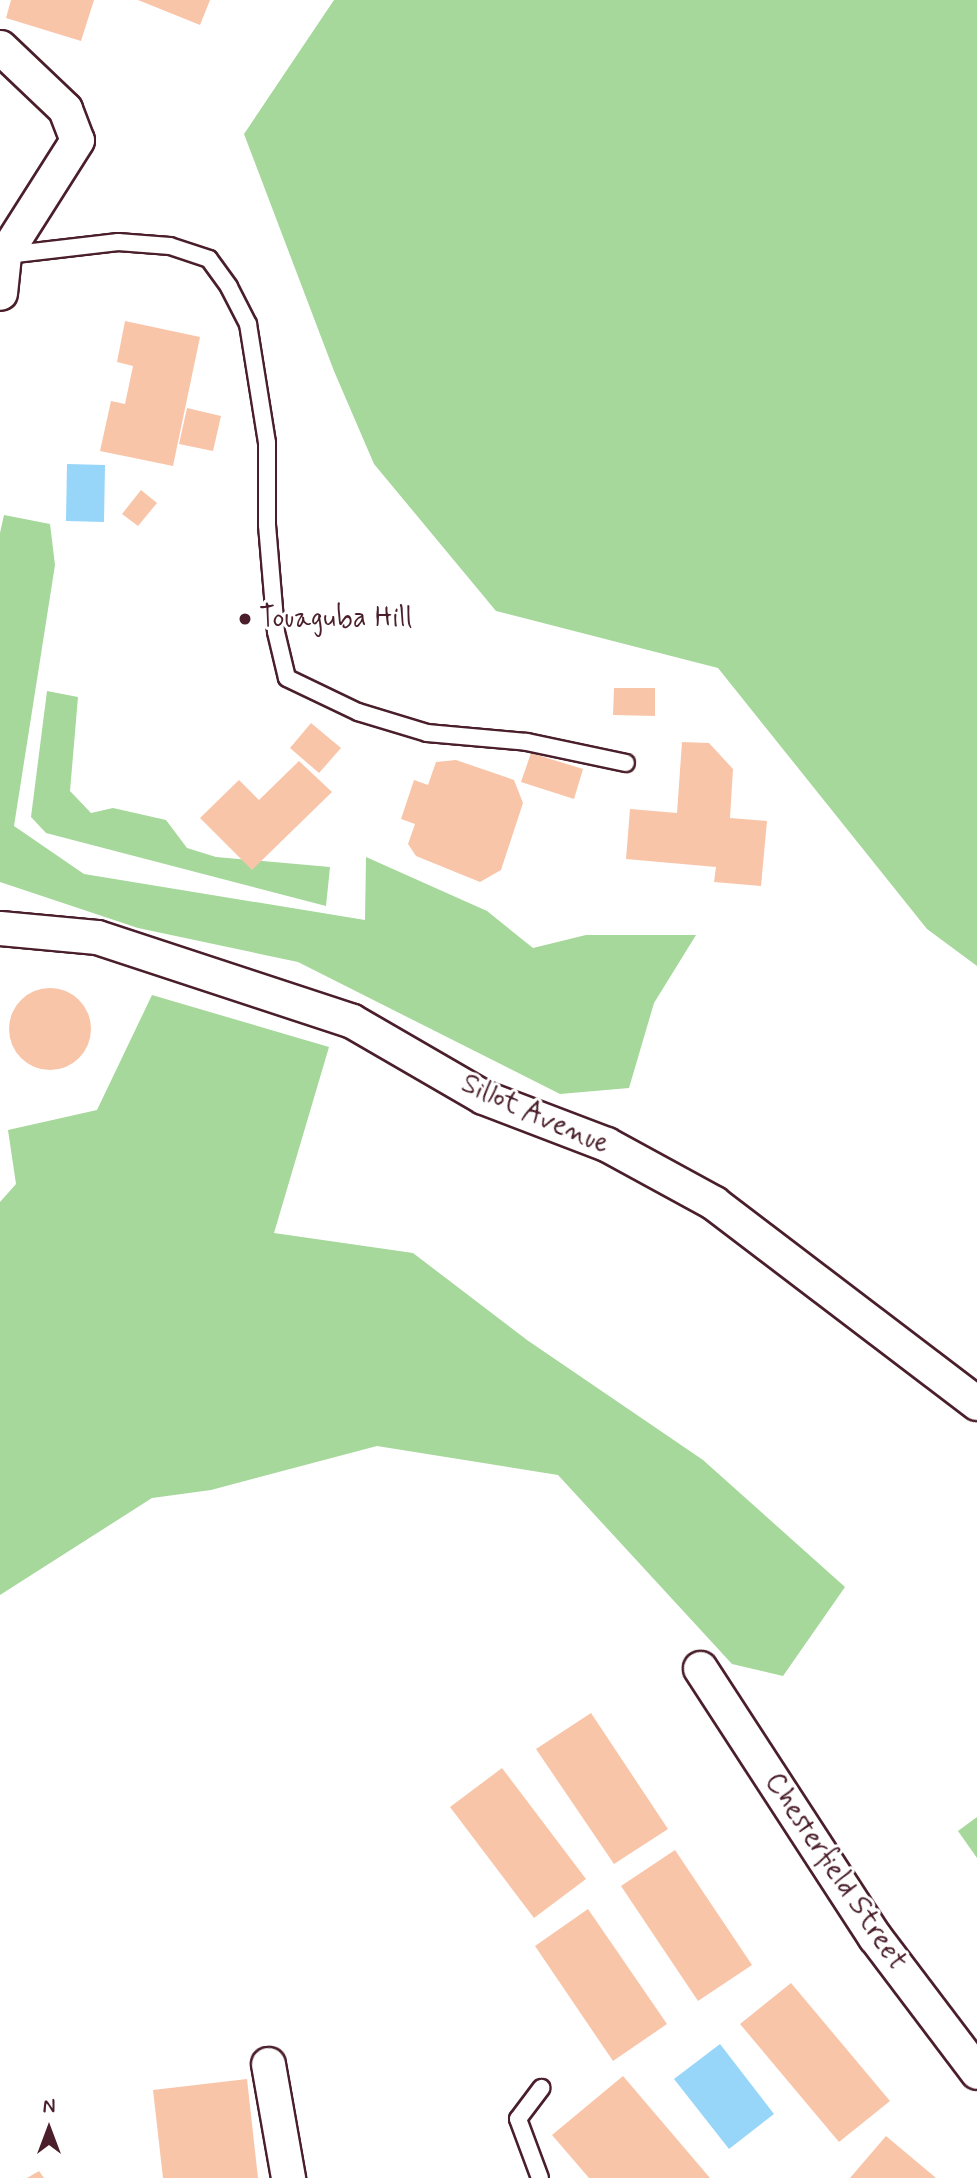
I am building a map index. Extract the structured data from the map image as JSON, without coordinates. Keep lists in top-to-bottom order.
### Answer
{
  "streets": {
    "street": ["Sillot Avenue", "Chesterfield Street"]
  },
  "places": ["Touaguba Hill"],
  "north": "top"
}
